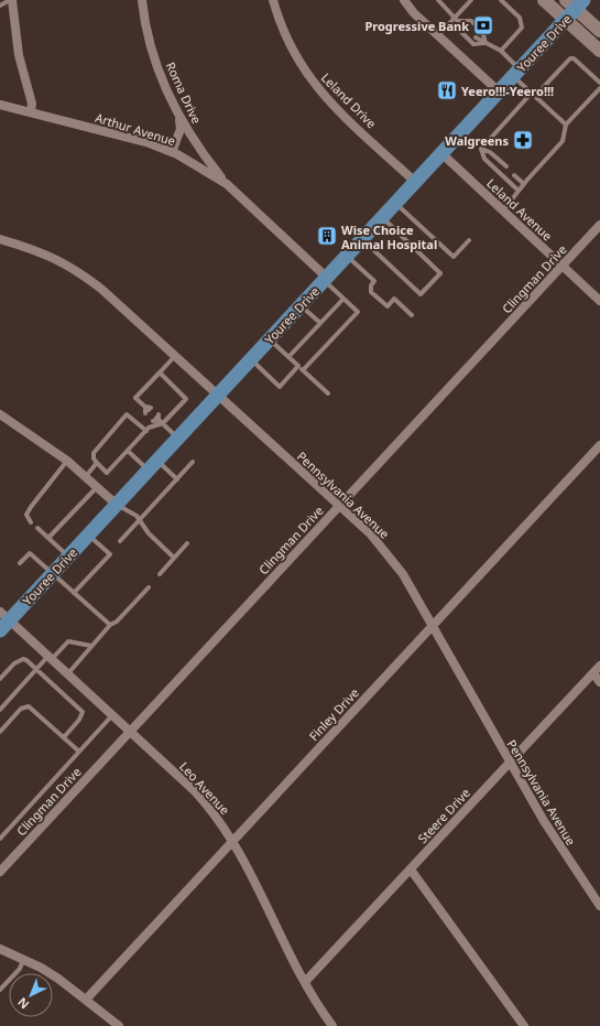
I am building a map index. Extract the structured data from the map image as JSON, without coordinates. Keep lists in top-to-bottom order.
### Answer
{
  "streets": {
    "main road": ["Youree Drive"],
    "street": [
      "Roma Drive",
      "Leland Drive",
      "Arthur Avenue",
      "Leland Avenue",
      "Clingman Drive",
      "Pennsylvania Avenue",
      "Finley Drive",
      "Leo Avenue",
      "Steere Drive"
    ]
  },
  "crossings": [
    ["Youree Drive", "Leland Drive"],
    ["Youree Drive", "Arthur Avenue"],
    ["Youree Drive", "Leland Avenue"],
    ["Youree Drive", "Pennsylvania Avenue"],
    ["Youree Drive", "Leo Avenue"],
    ["Roma Drive", "Arthur Avenue"],
    ["Leland Avenue", "Clingman Drive"],
    ["Clingman Drive", "Pennsylvania Avenue"],
    ["Clingman Drive", "Leo Avenue"],
    ["Pennsylvania Avenue", "Finley Drive"],
    ["Pennsylvania Avenue", "Steere Drive"],
    ["Finley Drive", "Leo Avenue"],
    ["Leo Avenue", "Steere Drive"]
  ],
  "places": {
    "bank": ["Progressive Bank"],
    "restaurant": ["Yeero!!!-Yeero!!!"],
    "pharmacy": ["Walgreens"],
    "building": ["Wise Choice Animal Hospital"]
  },
  "north": "bottom left"
}
